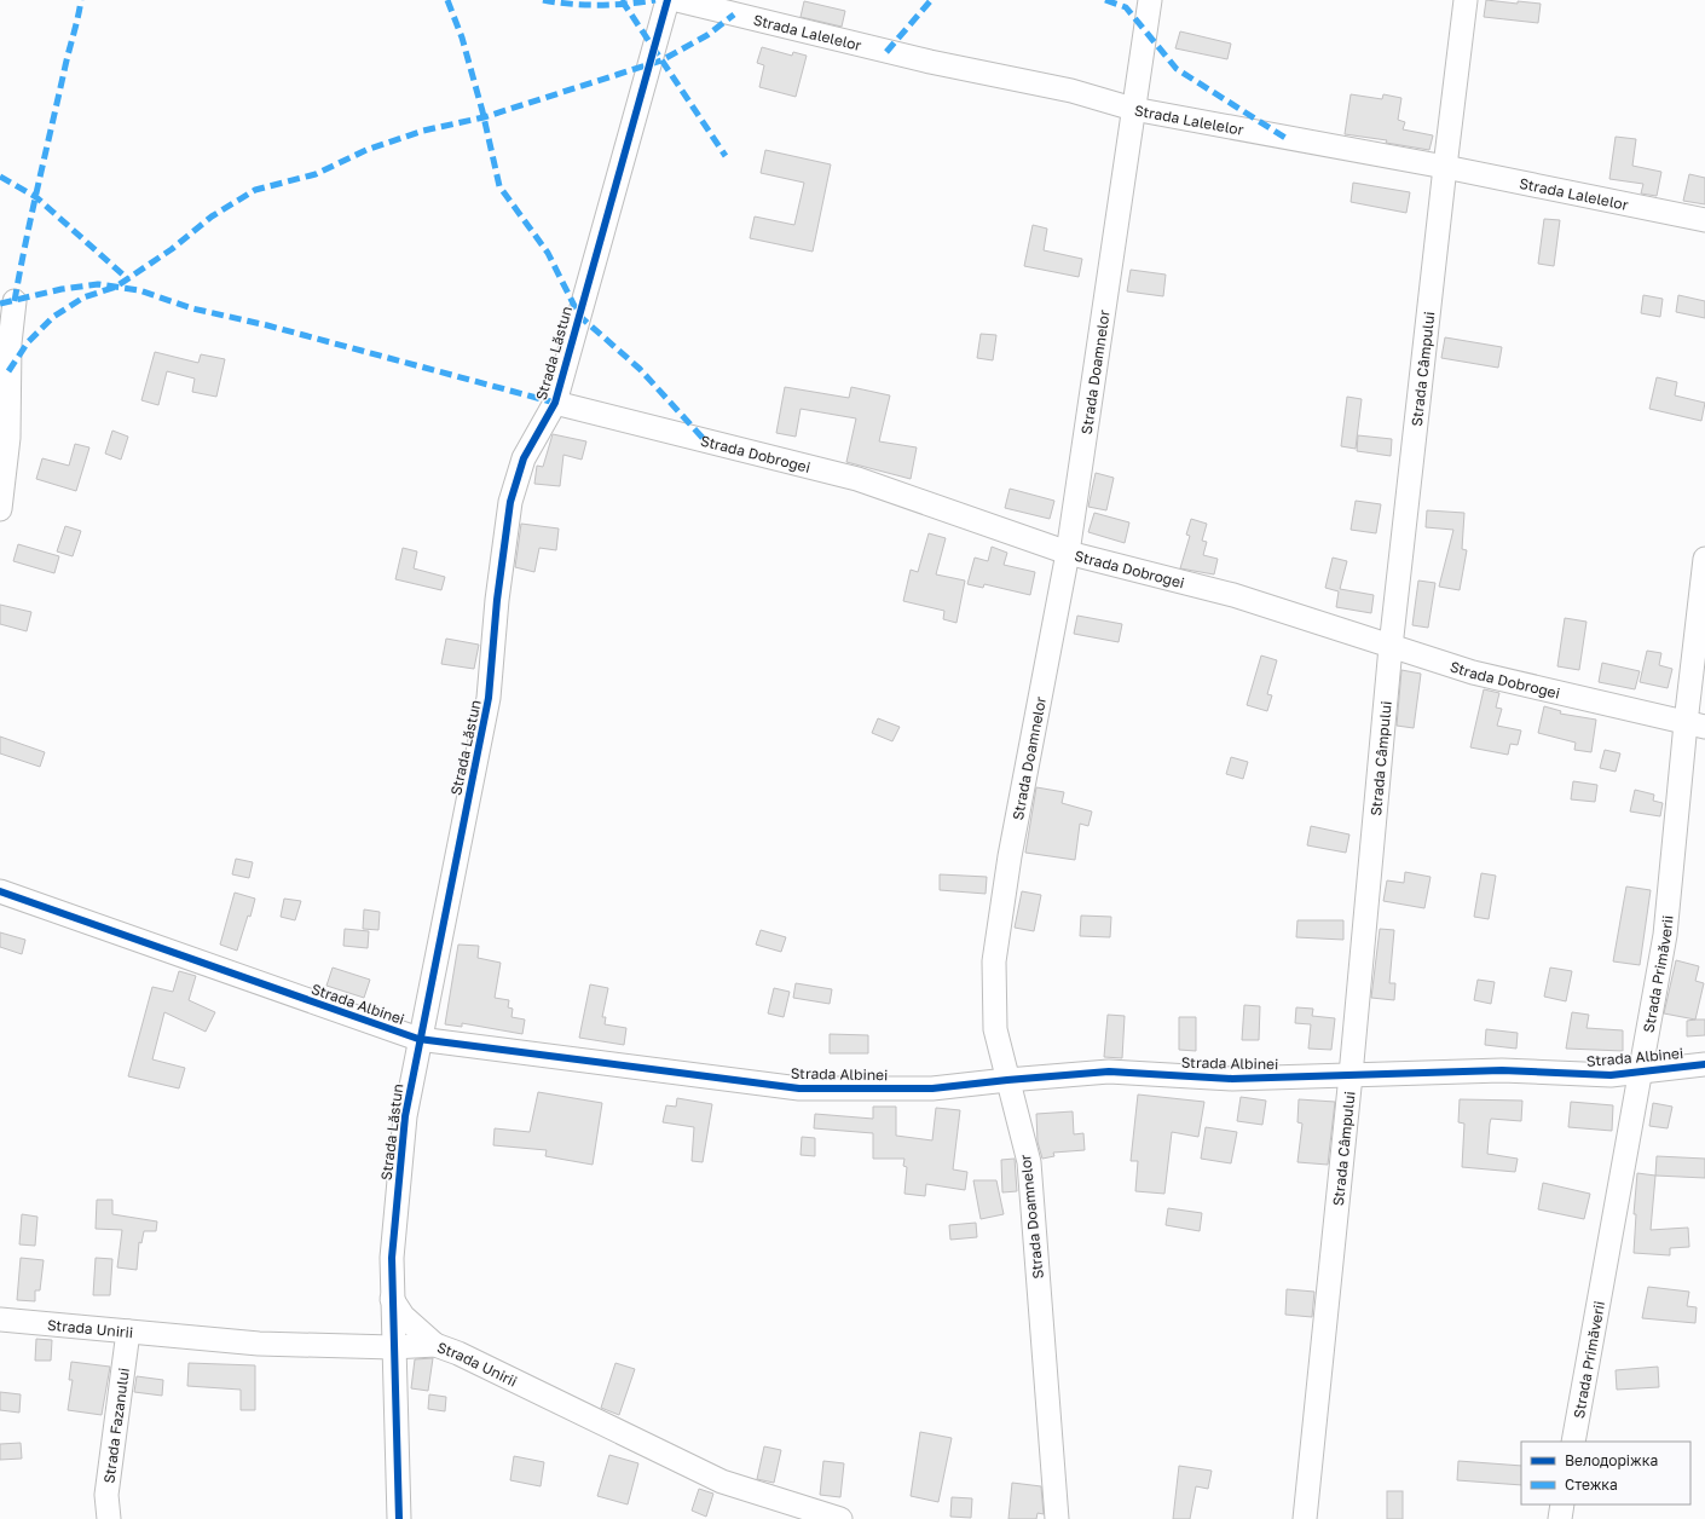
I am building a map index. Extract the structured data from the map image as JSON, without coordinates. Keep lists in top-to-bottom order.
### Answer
{
  "streets": {
    "street": [
      "Strada Lalelelor",
      "Strada Lăstun",
      "Strada Câmpului",
      "Strada Doamnelor",
      "Strada Dobrogei",
      "Strada Primăverii",
      "Strada Albinei",
      "Strada Unirii",
      "Strada Fazanului"
    ]
  },
  "crossings": [
    ["Strada Lalelelor", "Strada Câmpului"],
    ["Strada Lalelelor", "Strada Doamnelor"],
    ["Strada Lăstun", "Strada Dobrogei"],
    ["Strada Lăstun", "Strada Albinei"],
    ["Strada Lăstun", "Strada Unirii"],
    ["Strada Câmpului", "Strada Dobrogei"],
    ["Strada Câmpului", "Strada Albinei"],
    ["Strada Doamnelor", "Strada Dobrogei"],
    ["Strada Doamnelor", "Strada Albinei"],
    ["Strada Dobrogei", "Strada Primăverii"],
    ["Strada Primăverii", "Strada Albinei"],
    ["Strada Unirii", "Strada Fazanului"]
  ],
  "legend": ["Велодоріжка", "Стежка"]
}
